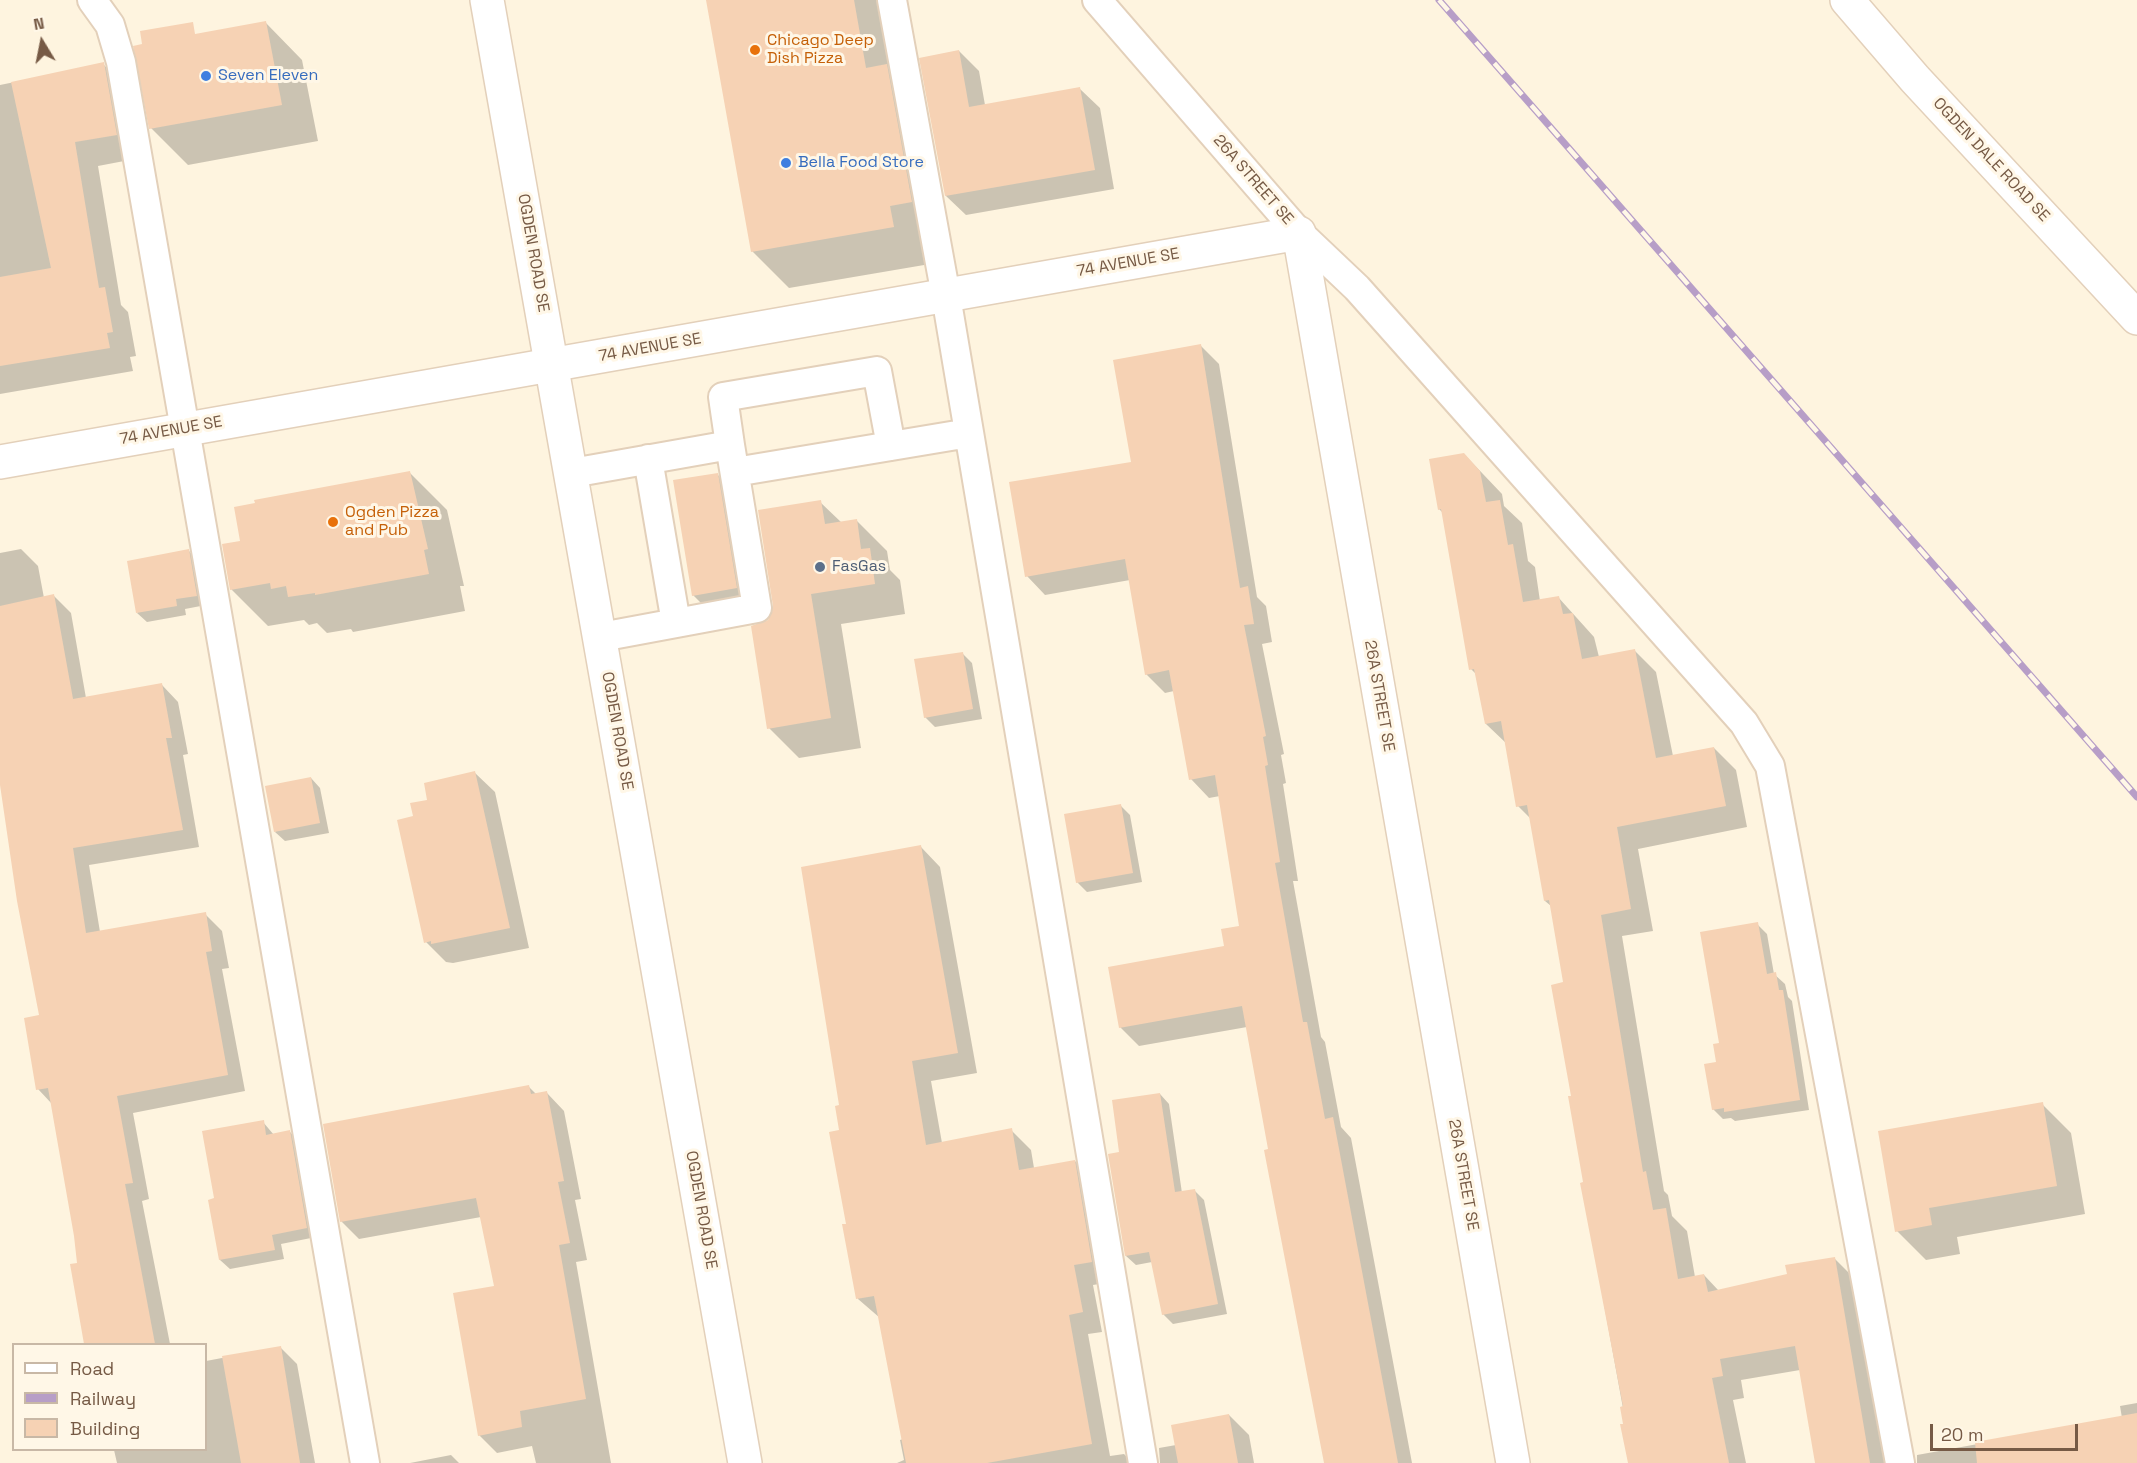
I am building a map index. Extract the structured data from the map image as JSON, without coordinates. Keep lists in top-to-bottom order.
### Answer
{
  "streets": {
    "street": [
      "OGDEN DALE ROAD SE",
      "26A STREET SE",
      "OGDEN ROAD SE",
      "74 AVENUE SE"
    ]
  },
  "crossings": [
    ["26A STREET SE", "74 AVENUE SE"],
    ["OGDEN ROAD SE", "74 AVENUE SE"]
  ],
  "places": [
    "Chicago Deep Dish Pizza",
    "Seven Eleven",
    "Bella Food Store",
    "Ogden Pizza and Pub",
    "FasGas"
  ],
  "legend": ["Road", "Railway", "Building"],
  "scale_bar": "20 m",
  "north": "top"
}
